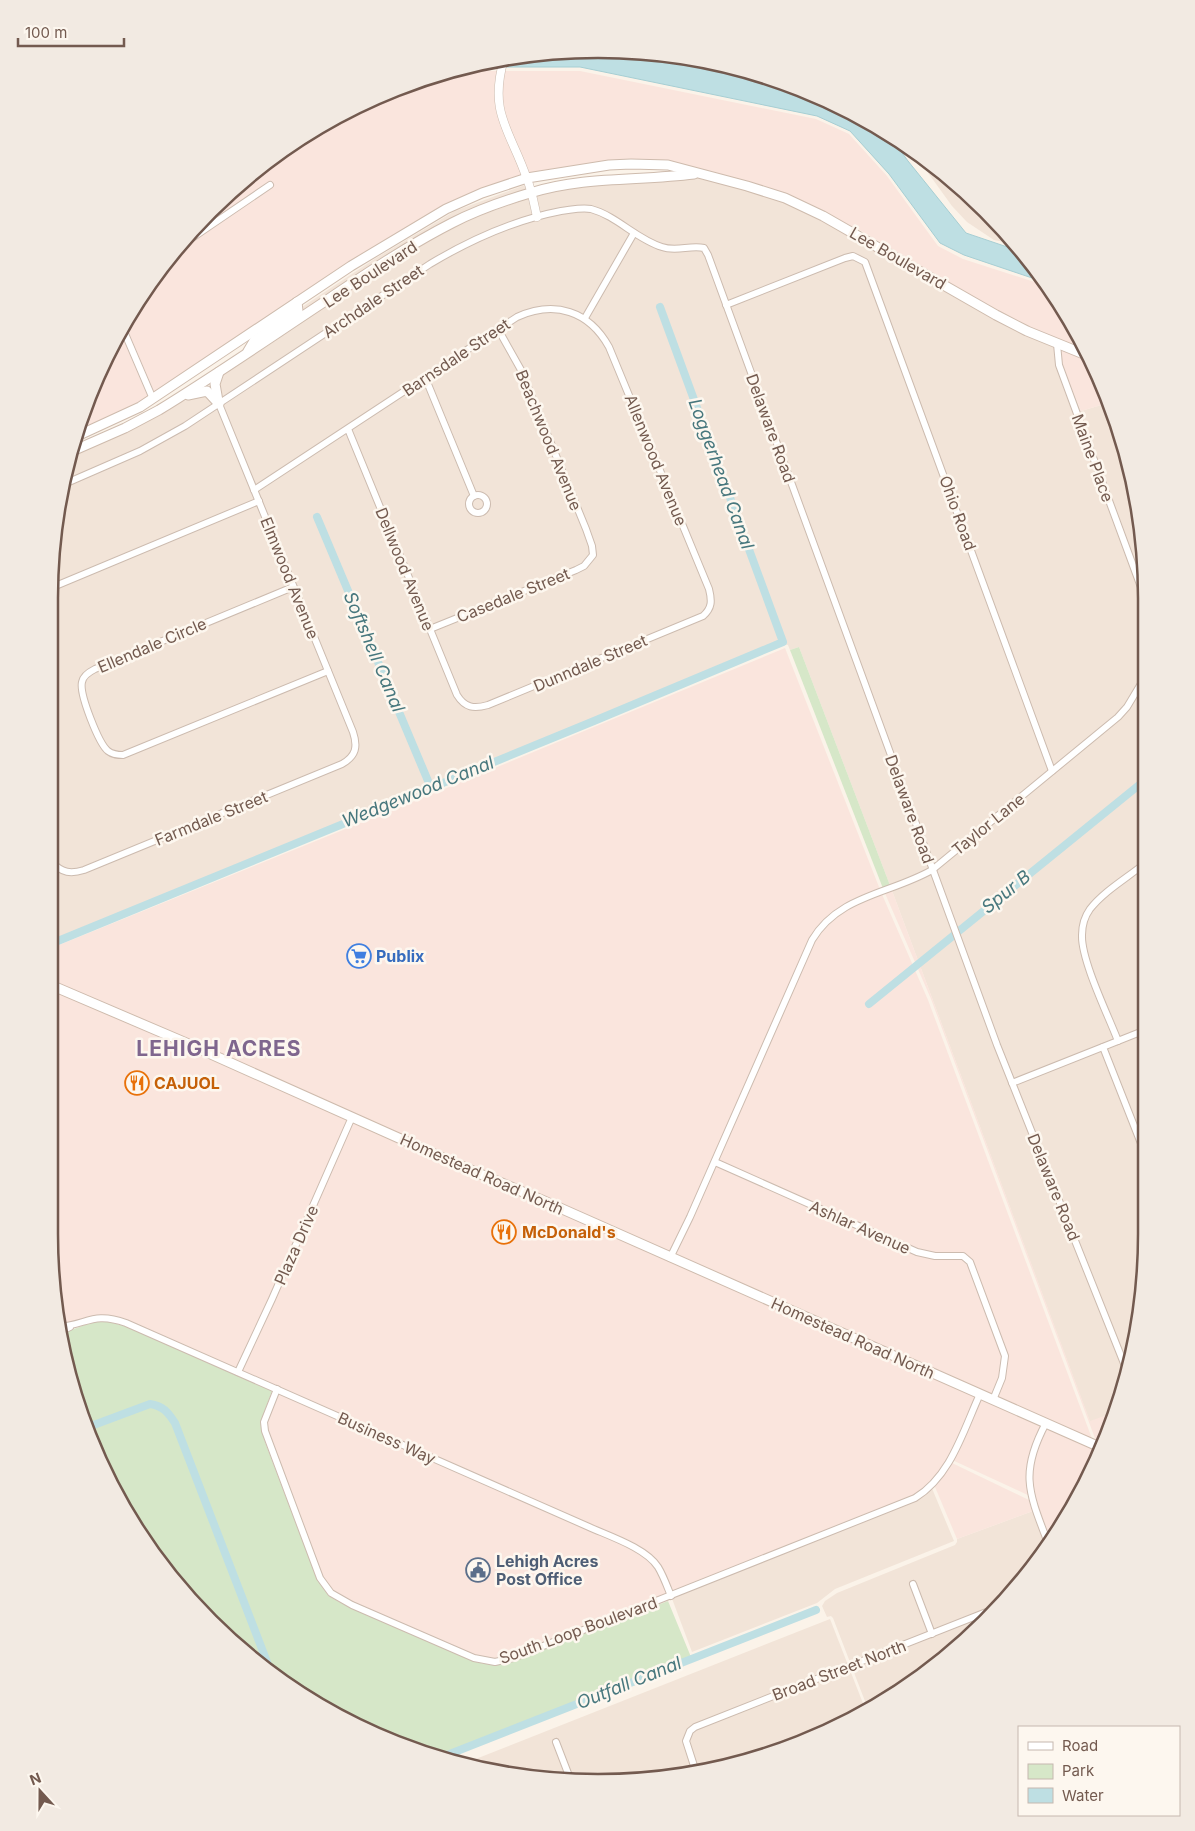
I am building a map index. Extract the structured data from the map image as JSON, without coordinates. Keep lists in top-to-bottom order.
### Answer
{
  "streets": {
    "main road": ["Lee Boulevard", "Homestead Road North"],
    "street": [
      "Archdale Street",
      "Barnsdale Street",
      "Delaware Road",
      "Beachwood Avenue",
      "Maine Place",
      "Allenwood Avenue",
      "Ohio Road",
      "Dellwood Avenue",
      "Elmwood Avenue",
      "Casedale Street",
      "Ellendale Circle",
      "Dunndale Street",
      "Farmdale Street",
      "Taylor Lane",
      "Ashlar Avenue",
      "Plaza Drive",
      "Business Way",
      "South Loop Boulevard",
      "Broad Street North"
    ]
  },
  "crossings": [
    ["Lee Boulevard", "Maine Place"],
    ["Archdale Street", "Delaware Road"],
    ["Archdale Street", "Elmwood Avenue"],
    ["Barnsdale Street", "Beachwood Avenue"],
    ["Barnsdale Street", "Allenwood Avenue"],
    ["Barnsdale Street", "Dellwood Avenue"],
    ["Barnsdale Street", "Elmwood Avenue"],
    ["Delaware Road", "Ohio Road"],
    ["Delaware Road", "Taylor Lane"],
    ["Beachwood Avenue", "Casedale Street"],
    ["Allenwood Avenue", "Dunndale Street"],
    ["Ohio Road", "Taylor Lane"],
    ["Dellwood Avenue", "Casedale Street"],
    ["Dellwood Avenue", "Dunndale Street"],
    ["Elmwood Avenue", "Ellendale Circle"],
    ["Elmwood Avenue", "Farmdale Street"],
    ["Taylor Lane", "Ashlar Avenue"],
    ["Homestead Road North", "Ashlar Avenue"],
    ["Homestead Road North", "Plaza Drive"],
    ["Homestead Road North", "South Loop Boulevard"],
    ["Plaza Drive", "Business Way"],
    ["Business Way", "South Loop Boulevard"]
  ],
  "districts": ["LEHIGH ACRES"],
  "water": [
    "Loggerhead Canal",
    "Softshell Canal",
    "Wedgewood Canal",
    "Spur B",
    "Outfall Canal"
  ],
  "places": {
    "supermarket": ["Publix"],
    "restaurant": ["CAJUOL", "McDonald's"],
    "public building": ["Lehigh Acres Post Office"]
  },
  "legend": ["Road", "Park", "Water"],
  "scale_bar": "100 m",
  "north": "top"
}
